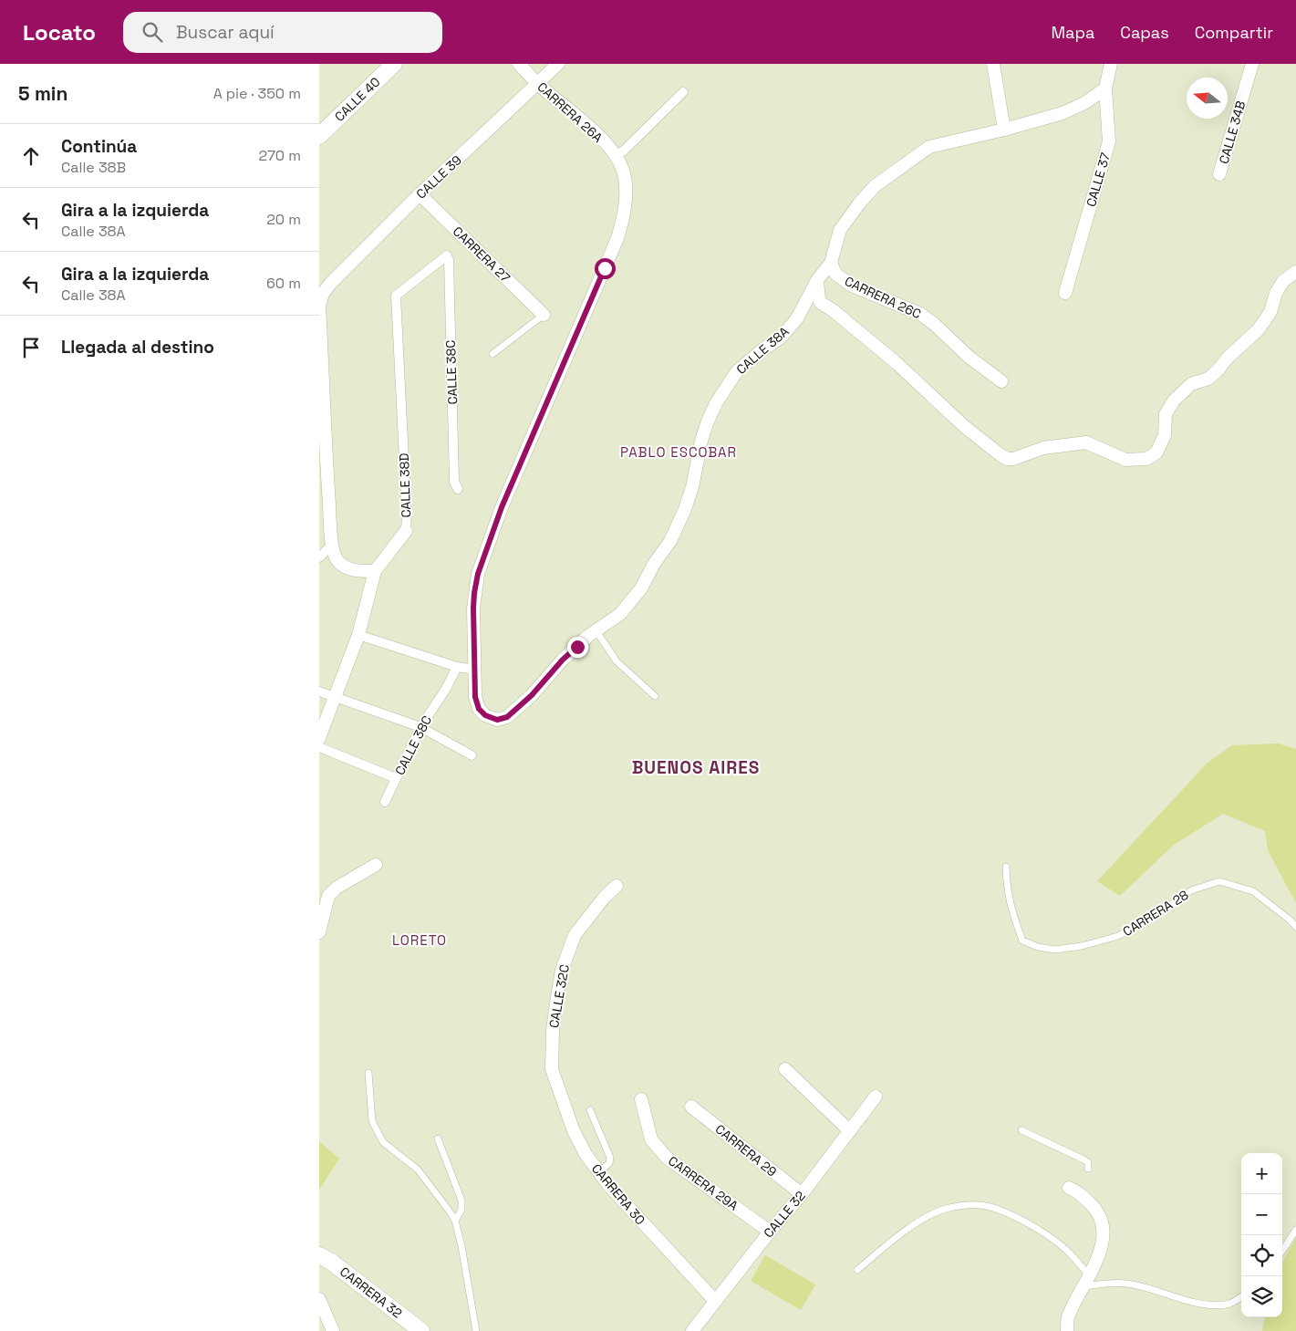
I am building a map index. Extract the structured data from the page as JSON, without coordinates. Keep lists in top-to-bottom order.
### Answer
{
  "streets": {
    "street": [
      "CALLE 40",
      "CARRERA 26A",
      "CALLE 34B",
      "CALLE 39",
      "CALLE 37",
      "CARRERA 27",
      "CARRERA 26C",
      "CALLE 38A",
      "CALLE 38C",
      "CALLE 38D",
      "CALLE 32C",
      "CARRERA 29",
      "CARRERA 29A",
      "CARRERA 30",
      "CALLE 32",
      "CARRERA 32"
    ],
    "lane": ["CARRERA 28"]
  },
  "crossings": [
    ["CARRERA 26A", "CALLE 39"],
    ["CARRERA 26A", "CALLE 38A"],
    ["CALLE 39", "CARRERA 27"],
    ["CALLE 37", "CALLE 38A"],
    ["CARRERA 26C", "CALLE 38A"],
    ["CALLE 38C", "CALLE 38D"],
    ["CALLE 32C", "CARRERA 30"],
    ["CARRERA 29", "CALLE 32"],
    ["CARRERA 29A", "CALLE 32"],
    ["CARRERA 30", "CALLE 32"]
  ],
  "districts": ["PABLO ESCOBAR", "BUENOS AIRES", "LORETO"],
  "north": "left",
  "page": {
    "header": "Locato",
    "search": "Buscar aquí",
    "nav": ["Mapa", "Capas", "Compartir"],
    "heading": ["5 min", "A pie · 350 m"],
    "list": [
      ["Continúa", "Calle 38B", "270 m"],
      ["Gira a la izquierda", "Calle 38A", "20 m"],
      ["Gira a la izquierda", "Calle 38A", "60 m"],
      "Llegada al destino"
    ],
    "map_buttons": ["+", "−"]
  }
}
